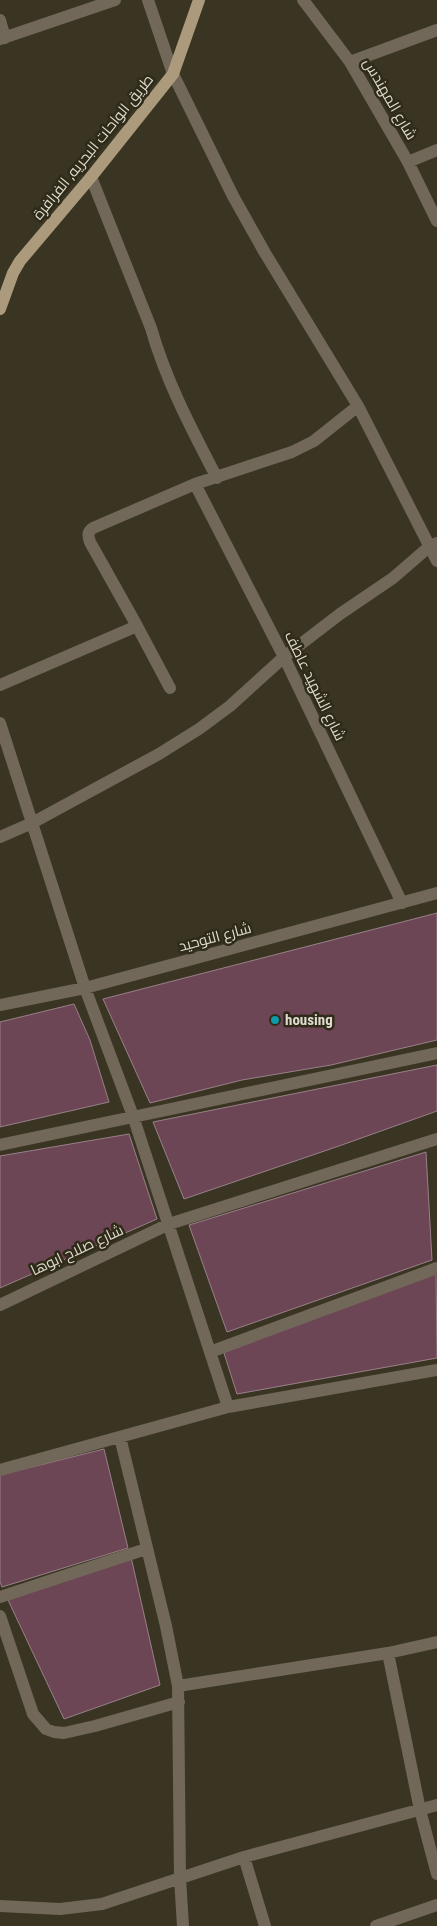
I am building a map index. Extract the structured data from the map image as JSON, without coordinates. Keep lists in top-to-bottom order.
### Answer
{
  "streets": {
    "main road": ["طريق الواحات البحريه, الفرافرة"],
    "street": [
      "شارع المهندس",
      "شارع الشهيد عاطف",
      "شارع التوحيد",
      "شارع صلاح ابوها"
    ]
  },
  "crossings": [
    ["شارع الشهيد عاطف", "شارع التوحيد"]
  ],
  "places": ["housing"]
}
